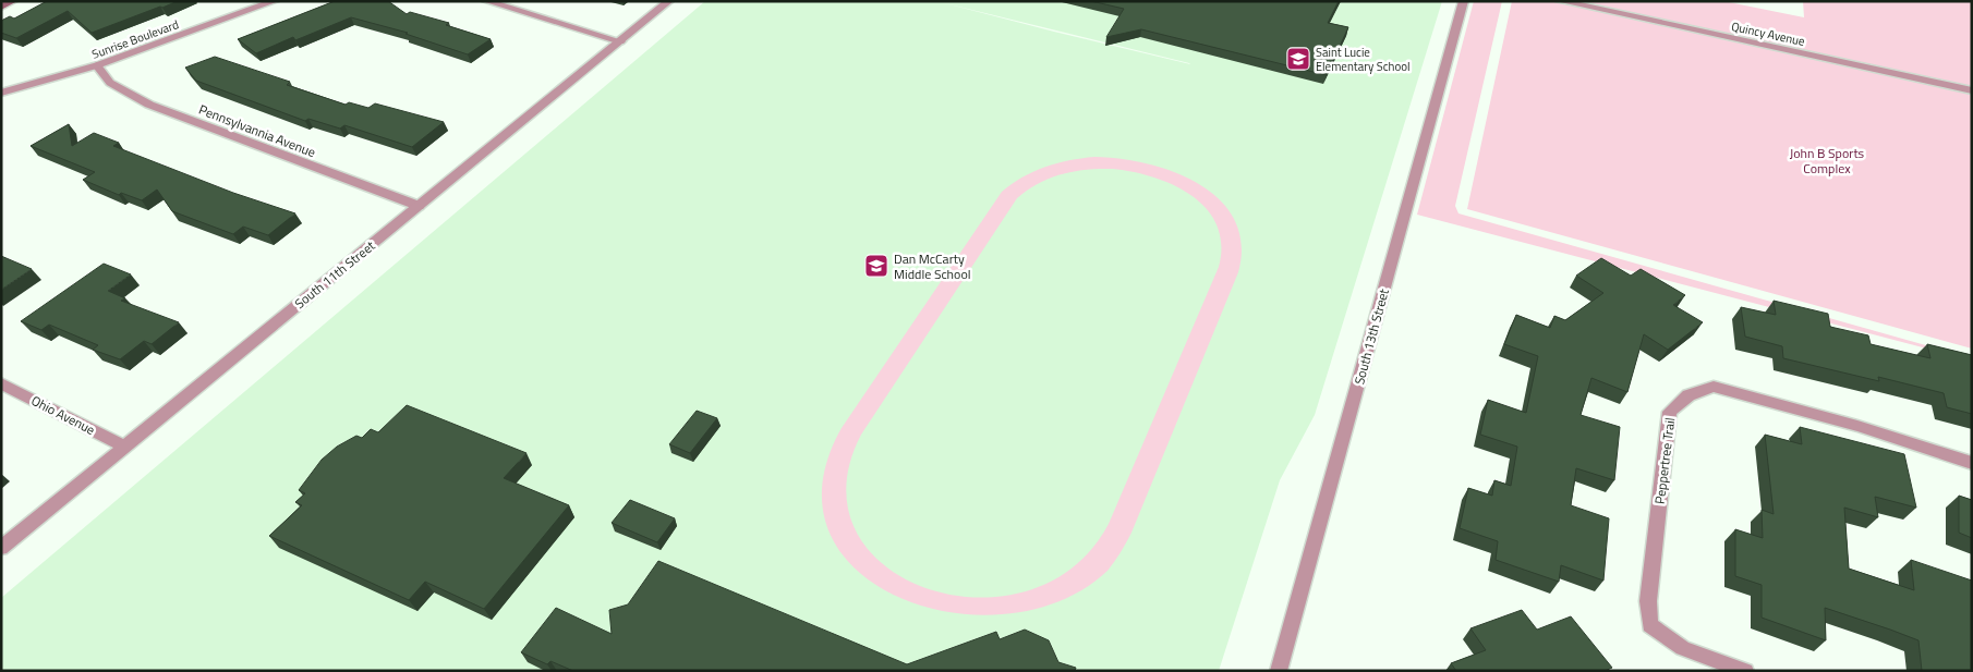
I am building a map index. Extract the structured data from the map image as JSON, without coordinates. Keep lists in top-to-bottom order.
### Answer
{
  "streets": {
    "street": [
      "Quincy Avenue",
      "Sunrise Boulevard",
      "Pennsylvannia Avenue",
      "South 11th Street",
      "South 13th Street",
      "Ohio Avenue",
      "Peppertree Trail"
    ]
  },
  "crossings": [
    ["Sunrise Boulevard", "Pennsylvannia Avenue"],
    ["Pennsylvannia Avenue", "South 11th Street"],
    ["South 11th Street", "Ohio Avenue"]
  ],
  "parks": ["John B Sports Complex"],
  "places": {
    "school or university": ["Saint Lucie Elementary School", "Dan McCarty Middle School"]
  }
}
